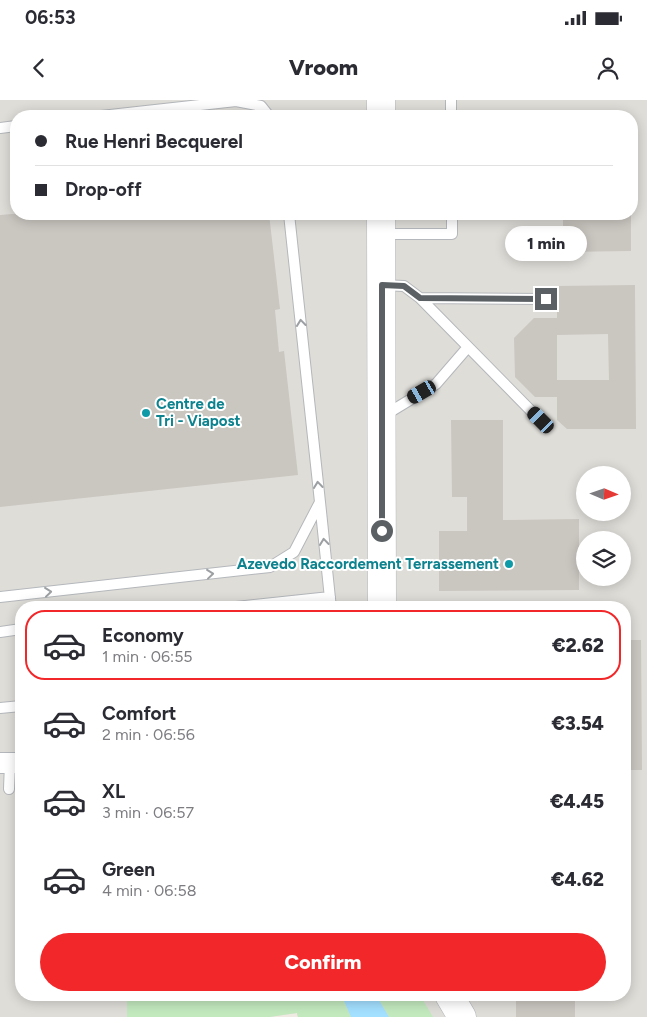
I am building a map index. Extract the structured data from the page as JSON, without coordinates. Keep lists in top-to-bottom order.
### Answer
{
  "places": ["Centre de Tri - Viapost", "Azevedo Raccordement Terrassement"],
  "north": "right",
  "page": {
    "status": "06:53",
    "header": "Vroom",
    "banner": ["Rue Henri Becquerel", "Drop-off"],
    "bubble": "1 min",
    "list": [
      {
        "name": "Economy",
        "note": "1 min · 06:55",
        "value": "€2.62"
      },
      {
        "name": "Comfort",
        "note": "2 min · 06:56",
        "value": "€3.54"
      },
      {
        "name": "XL",
        "note": "3 min · 06:57",
        "value": "€4.45"
      },
      {
        "name": "Green",
        "note": "4 min · 06:58",
        "value": "€4.62"
      }
    ],
    "buttons": "Confirm"
  }
}
